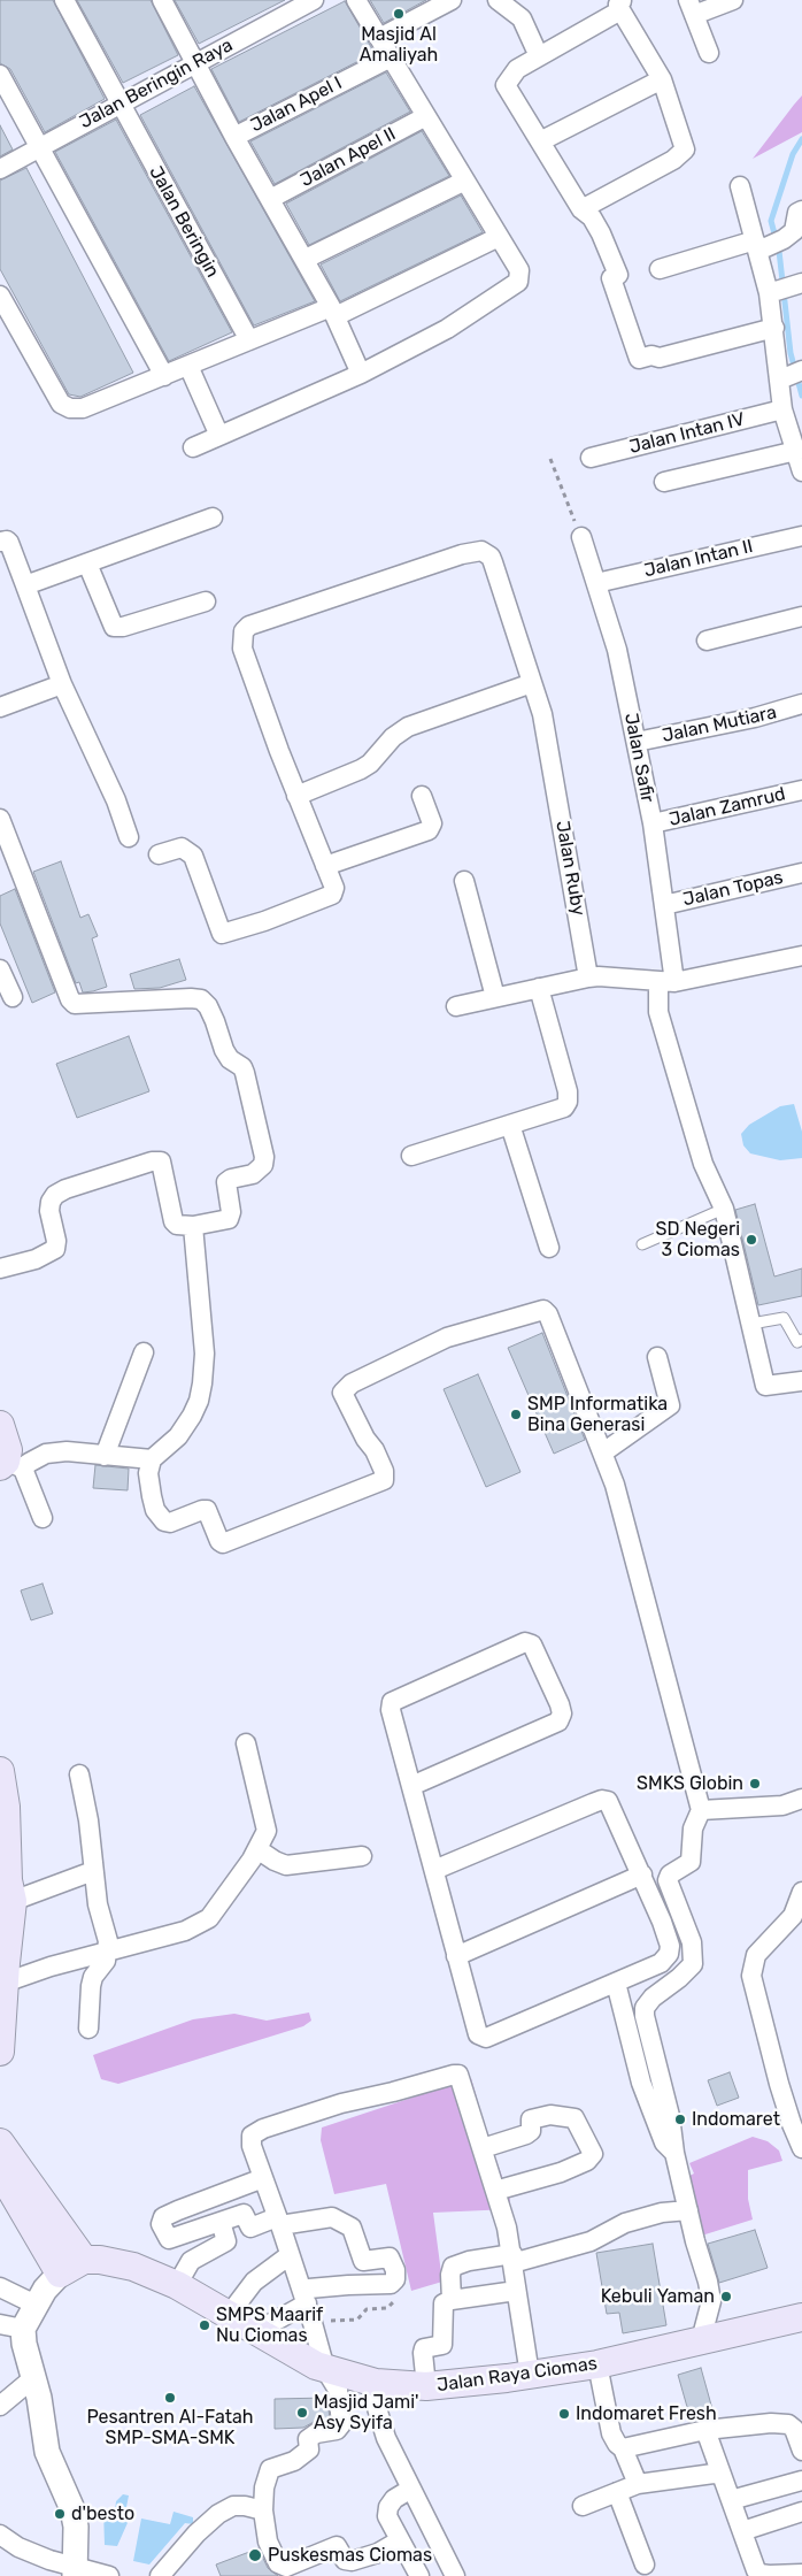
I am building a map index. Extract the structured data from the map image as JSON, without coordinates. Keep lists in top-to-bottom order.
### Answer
{
  "streets": {
    "main road": ["Jalan Raya Ciomas"],
    "street": [
      "Jalan Beringin Raya",
      "Jalan Apel I",
      "Jalan Apel II",
      "Jalan Beringin",
      "Jalan Intan IV",
      "Jalan Intan II",
      "Jalan Mutiara",
      "Jalan Safir",
      "Jalan Zamrud",
      "Jalan Ruby",
      "Jalan Topas"
    ]
  },
  "crossings": [
    ["Jalan Beringin Raya", "Jalan Beringin"],
    ["Jalan Intan II", "Jalan Safir"],
    ["Jalan Mutiara", "Jalan Safir"],
    ["Jalan Safir", "Jalan Zamrud"],
    ["Jalan Safir", "Jalan Topas"]
  ],
  "places": [
    "Masjid Al Amaliyah",
    "SD Negeri 3 Ciomas",
    "SMP Informatika Bina Generasi",
    "SMKS Globin",
    "Indomaret",
    "Kebuli Yaman",
    "SMPS Maarif Nu Ciomas",
    "Pesantren Al-Fatah SMP-SMA-SMK",
    "Masjid Jami' Asy Syifa",
    "Indomaret Fresh",
    "d'besto",
    "Puskesmas Ciomas"
  ]
}
